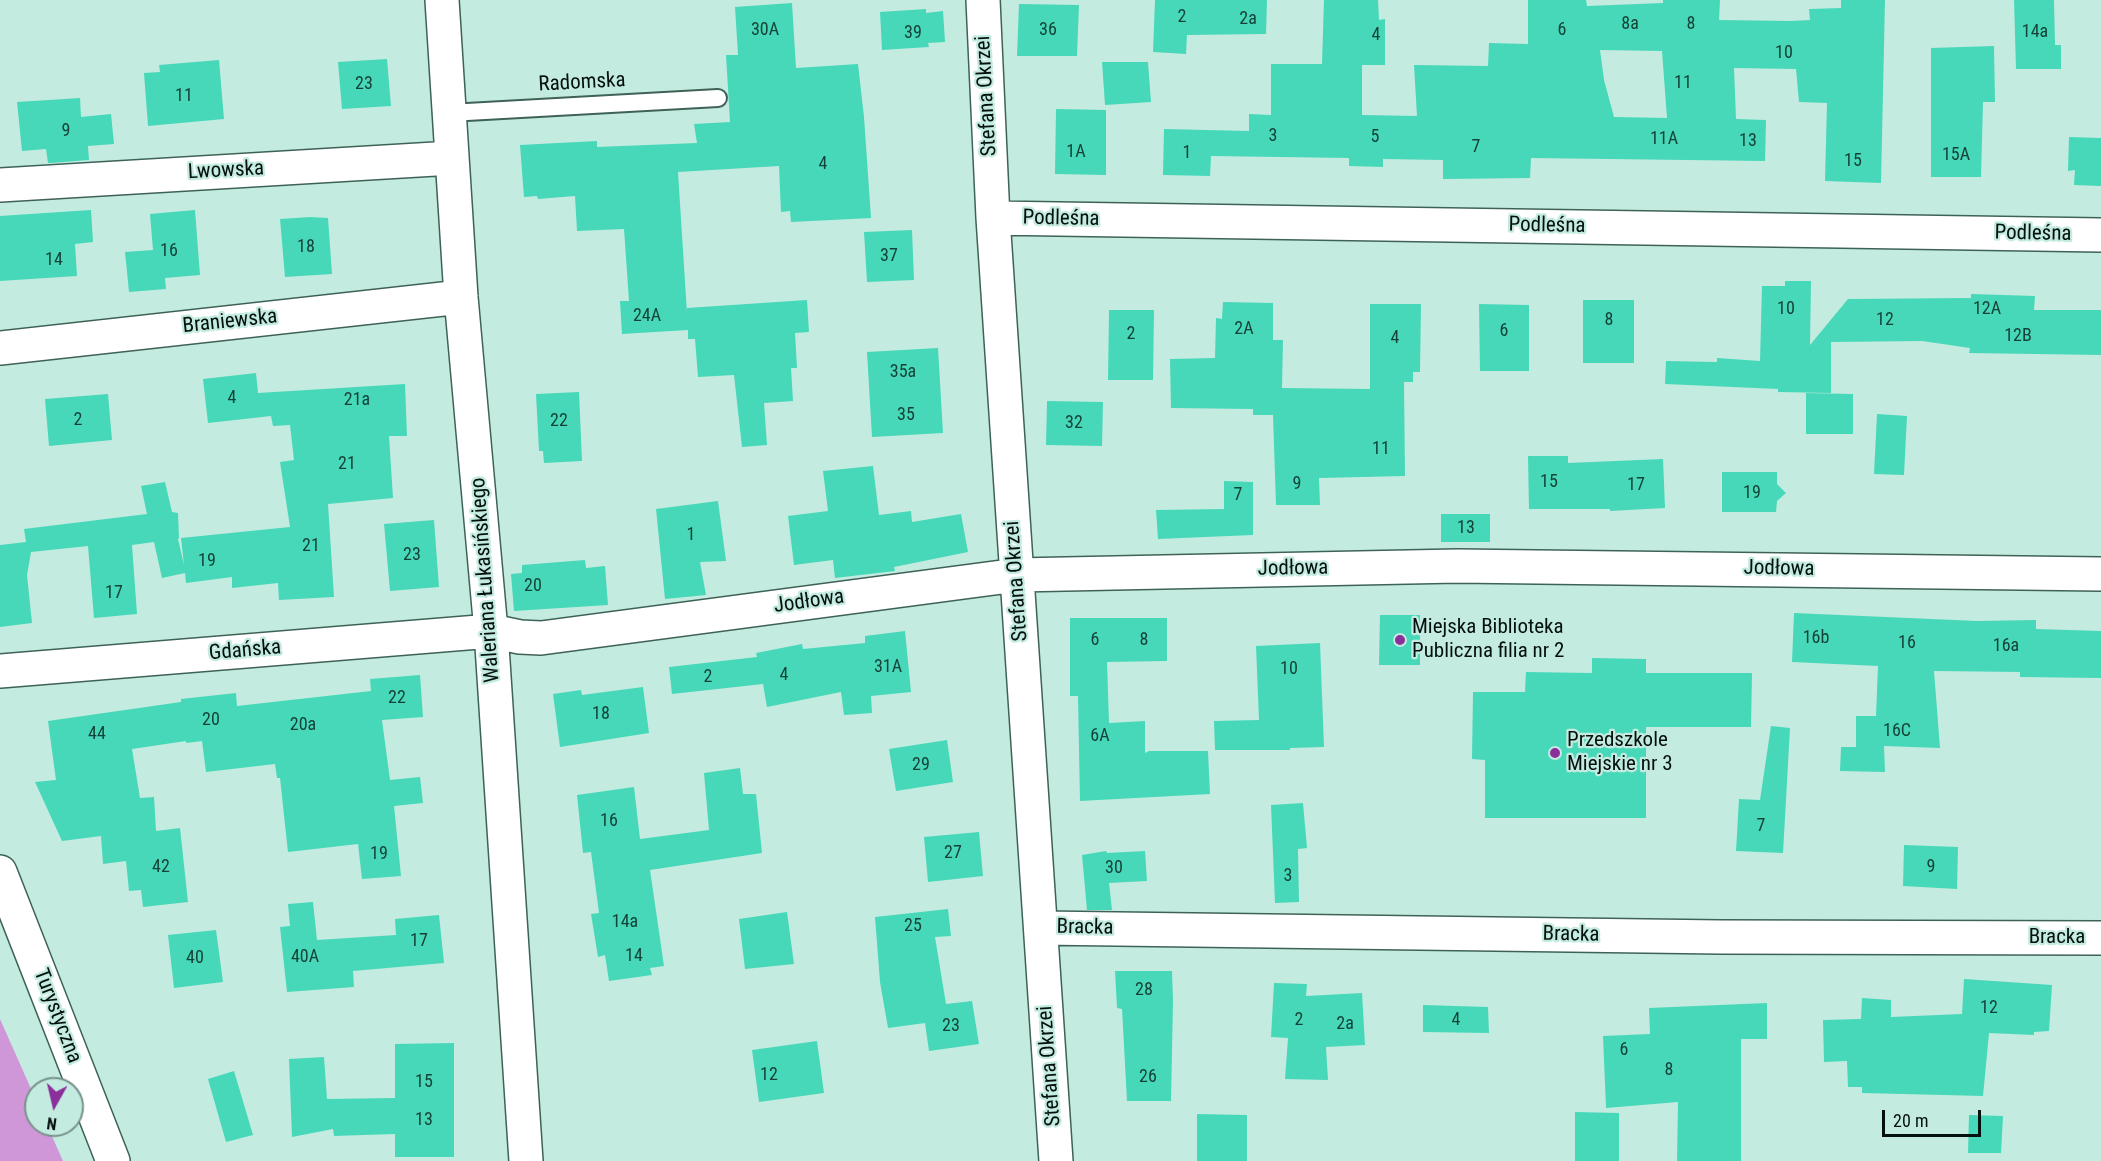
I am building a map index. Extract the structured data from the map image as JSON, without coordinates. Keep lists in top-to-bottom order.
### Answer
{
  "streets": {
    "street": [
      "Stefana Okrzei",
      "Lwowska",
      "Podleśna",
      "Braniewska",
      "Jodłowa",
      "Waleriana Łukasińskiego",
      "Gdańska",
      "Bracka",
      "Turystyczna"
    ],
    "lane": ["Radomska"]
  },
  "crossings": [
    ["Radomska", "Waleriana Łukasińskiego"],
    ["Stefana Okrzei", "Podleśna"],
    ["Stefana Okrzei", "Jodłowa"],
    ["Stefana Okrzei", "Bracka"],
    ["Lwowska", "Waleriana Łukasińskiego"],
    ["Braniewska", "Waleriana Łukasińskiego"],
    ["Jodłowa", "Waleriana Łukasińskiego"],
    ["Jodłowa", "Gdańska"],
    ["Waleriana Łukasińskiego", "Gdańska"]
  ],
  "places": ["Miejska Biblioteka Publiczna filia nr 2", "Przedszkole Miejskie nr 3"],
  "house_numbers": [
    "2",
    "2a",
    "8a",
    "8",
    "30A",
    "36",
    "6",
    "14a",
    "39",
    "4",
    "10",
    "11",
    "23",
    "11",
    "9",
    "3",
    "5",
    "11A",
    "13",
    "7",
    "1A",
    "1",
    "15A",
    "15",
    "4",
    "18",
    "16",
    "37",
    "14",
    "10",
    "12A",
    "24A",
    "8",
    "12",
    "2A",
    "6",
    "2",
    "12B",
    "4",
    "35a",
    "4",
    "21a",
    "35",
    "2",
    "22",
    "32",
    "11",
    "21",
    "15",
    "9",
    "17",
    "19",
    "7",
    "13",
    "1",
    "21",
    "23",
    "19",
    "20",
    "17",
    "16b",
    "6",
    "8",
    "16",
    "16a",
    "31A",
    "10",
    "4",
    "2",
    "22",
    "18",
    "20",
    "20a",
    "16C",
    "44",
    "6A",
    "29",
    "16",
    "7",
    "27",
    "19",
    "42",
    "9",
    "30",
    "3",
    "14a",
    "25",
    "17",
    "14",
    "40A",
    "40",
    "28",
    "12",
    "2",
    "4",
    "2a",
    "23",
    "6",
    "8",
    "12",
    "26",
    "15",
    "13"
  ],
  "scale_bar": "20 m",
  "north": "bottom"
}
